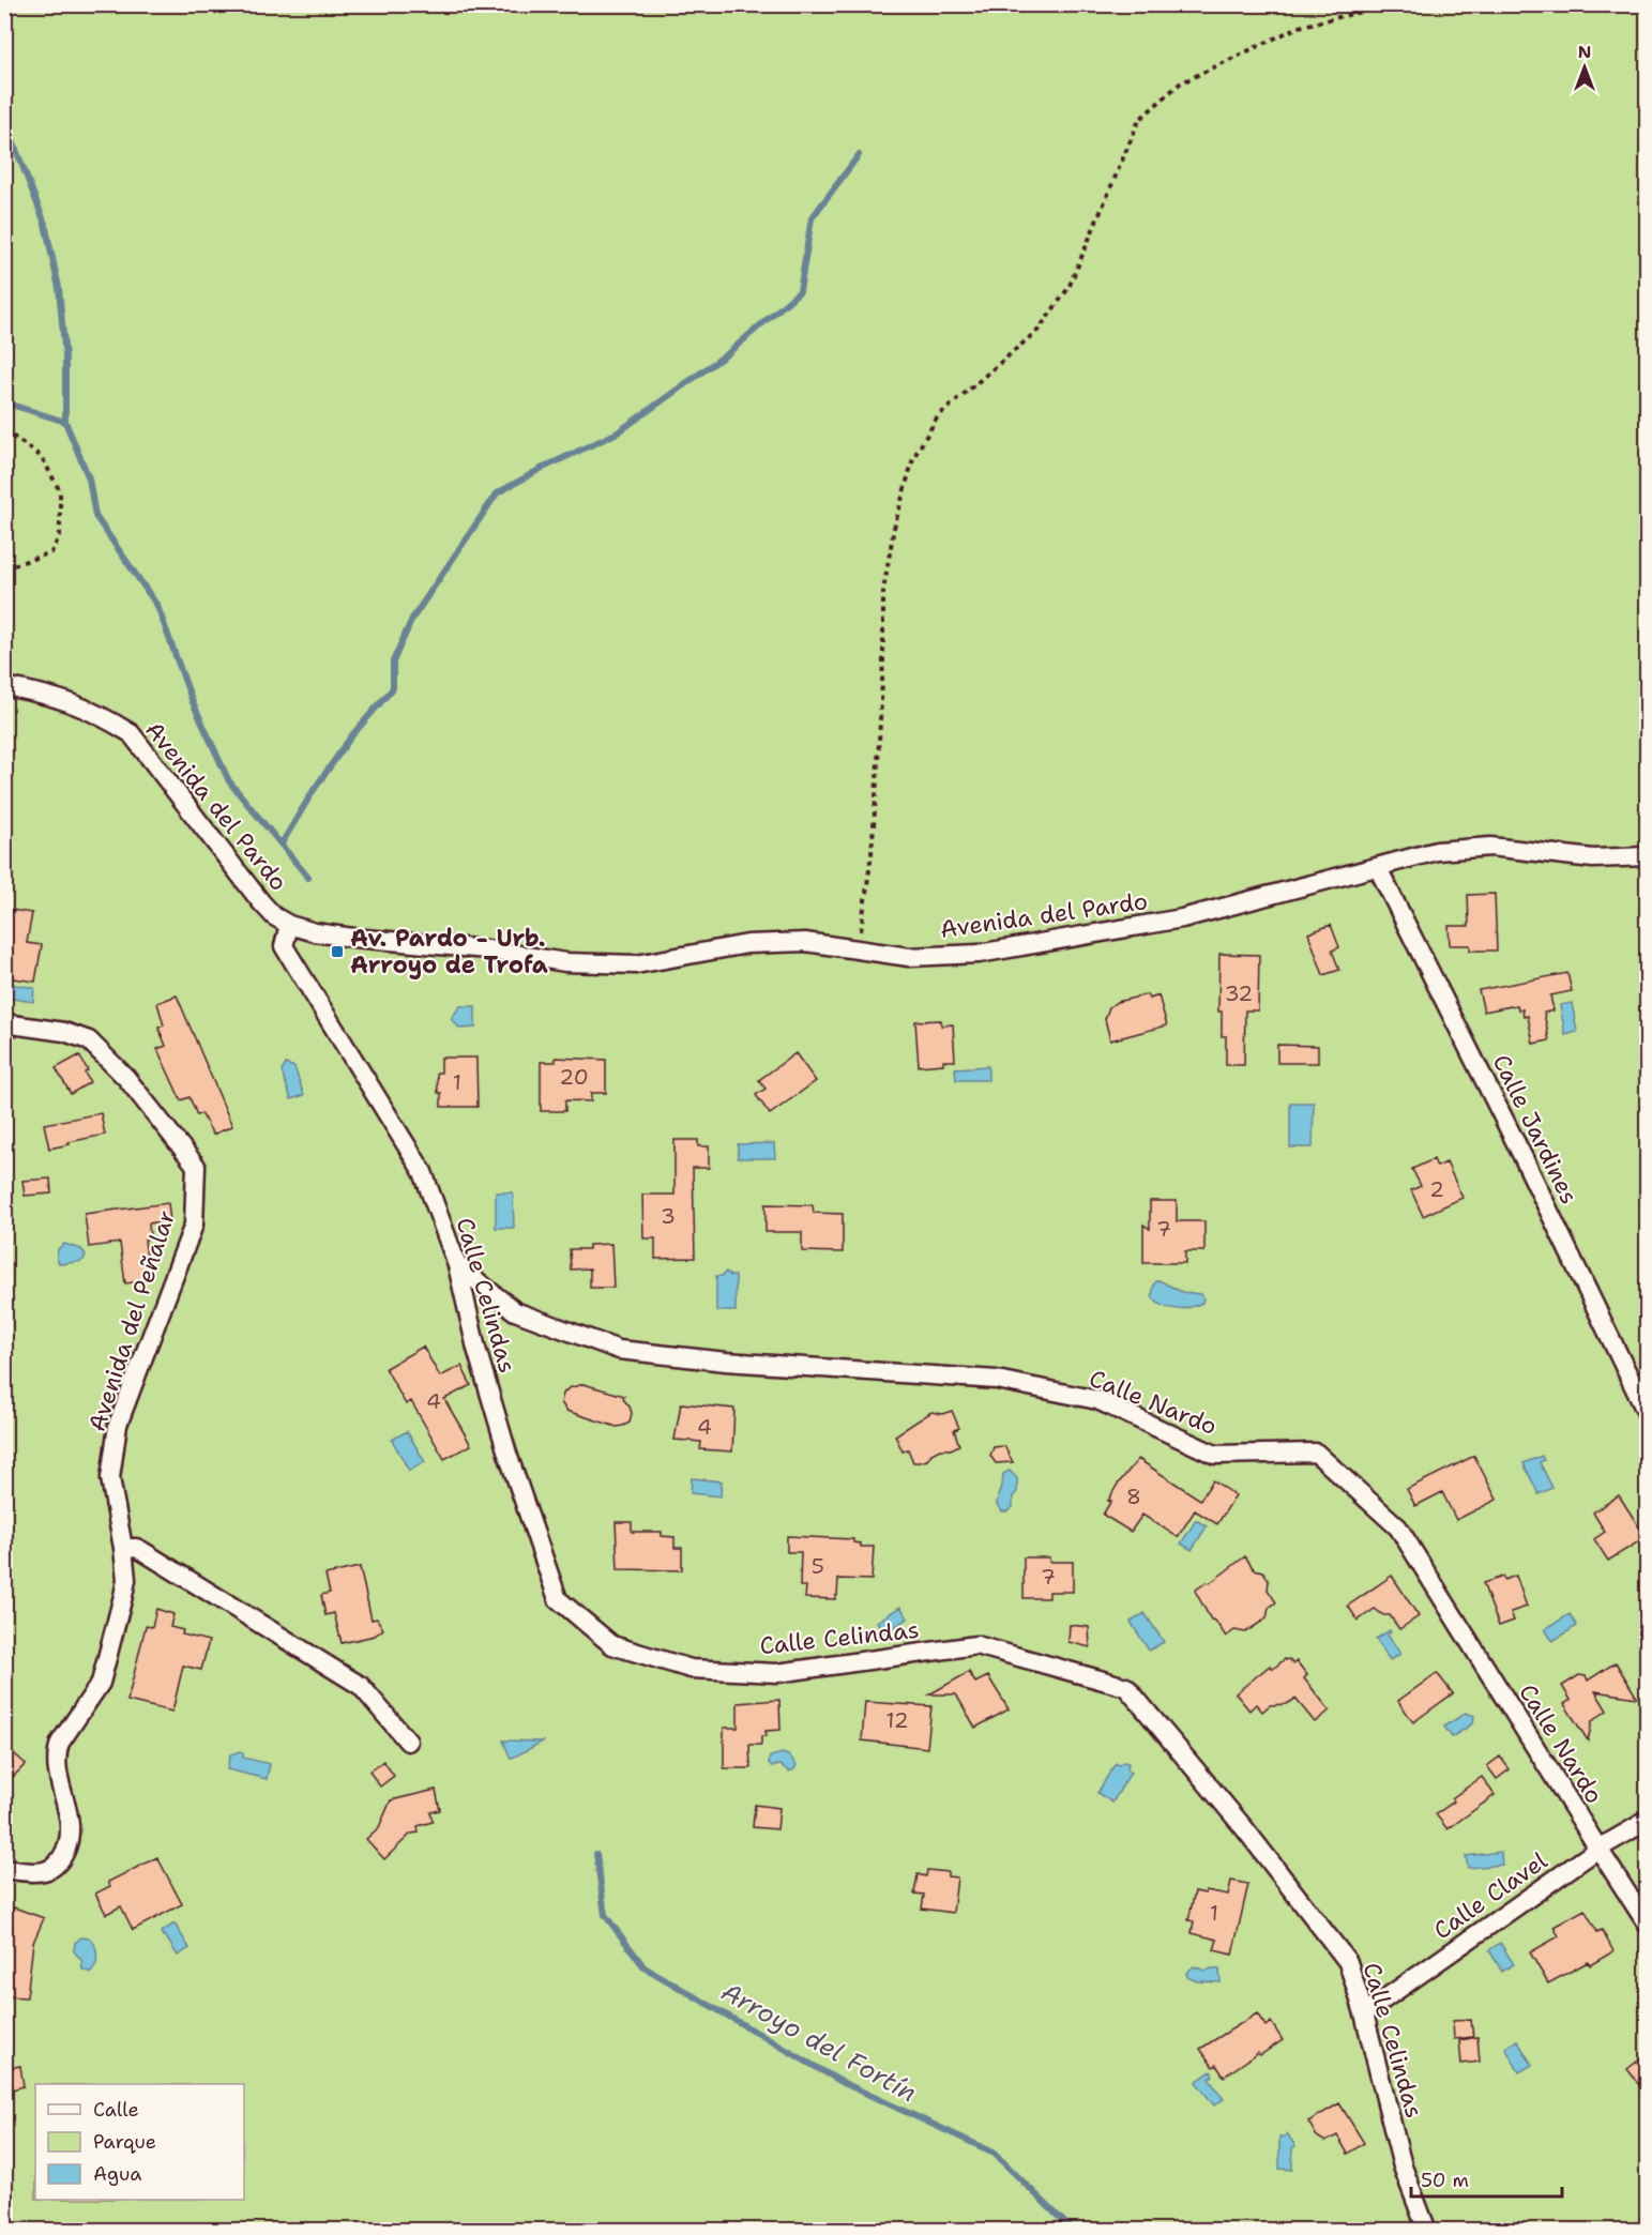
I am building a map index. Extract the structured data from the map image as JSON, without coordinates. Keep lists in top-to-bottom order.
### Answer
{
  "streets": {
    "street": [
      "Avenida del Pardo",
      "Calle Jardines",
      "Calle Celindas",
      "Avenida del Peñalar",
      "Calle Nardo",
      "Calle Clavel"
    ]
  },
  "crossings": [
    ["Avenida del Pardo", "Calle Jardines"],
    ["Avenida del Pardo", "Calle Celindas"],
    ["Calle Celindas", "Calle Nardo"],
    ["Calle Celindas", "Calle Clavel"],
    ["Calle Nardo", "Calle Clavel"]
  ],
  "water": ["Arroyo del Fortín"],
  "places": {
    "transit": ["Av. Pardo - Urb. Arroyo de Trofa"]
  },
  "house_numbers": [
    "32",
    "20",
    "1",
    "2",
    "3",
    "7",
    "4",
    "4",
    "8",
    "5",
    "7",
    "12",
    "1"
  ],
  "legend": ["Calle", "Parque", "Agua"],
  "scale_bar": "50 m",
  "north": "top"
}
